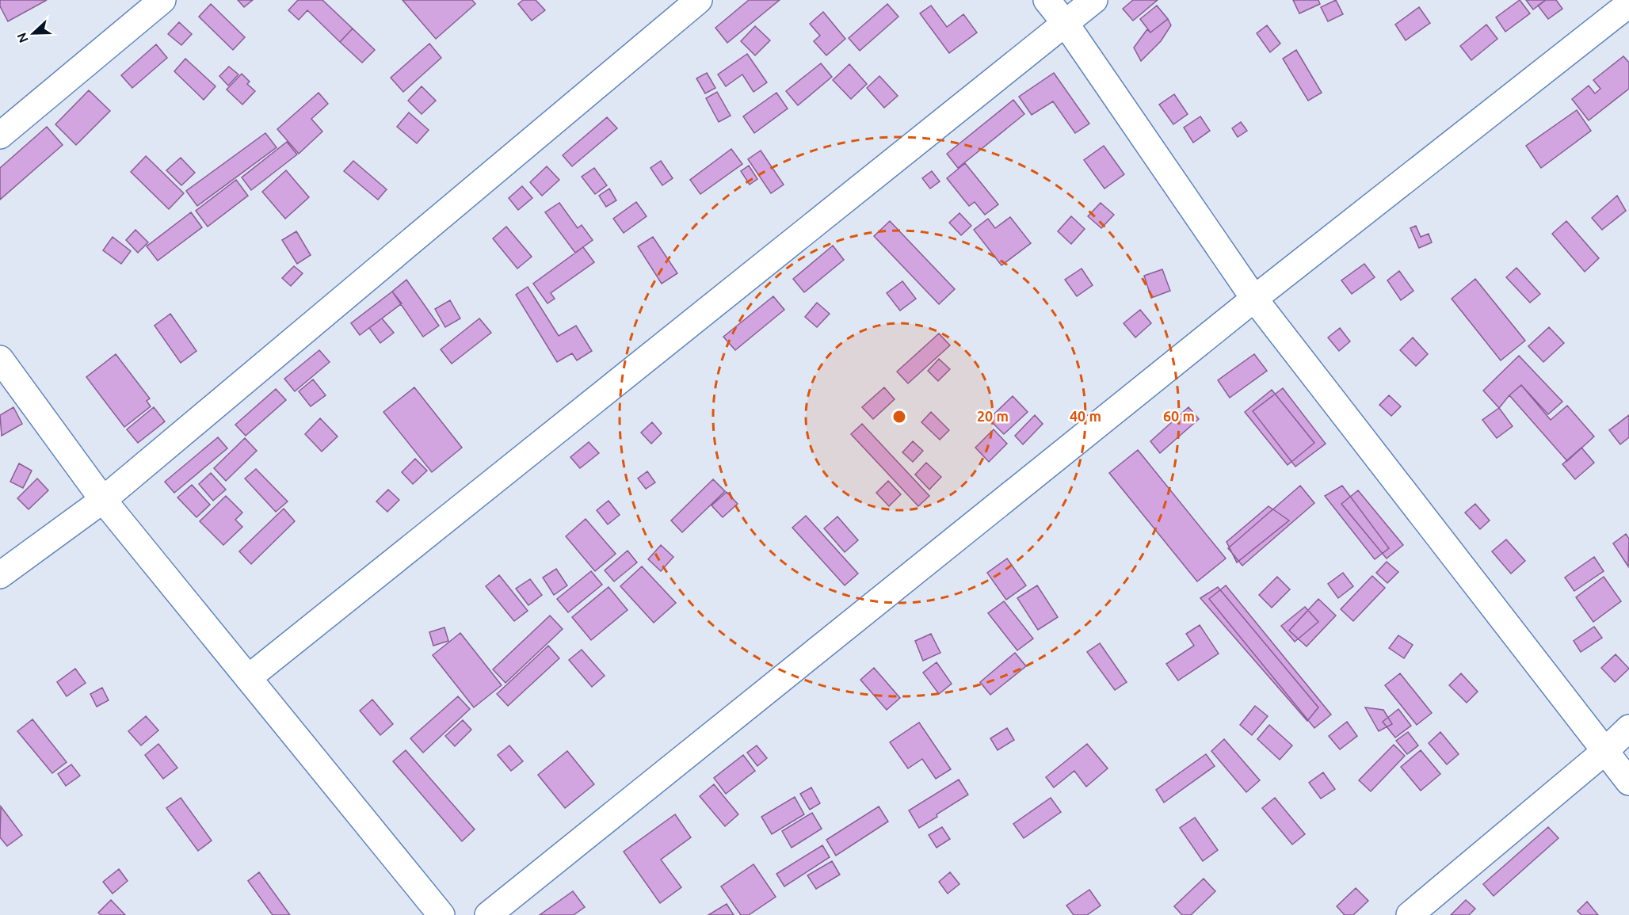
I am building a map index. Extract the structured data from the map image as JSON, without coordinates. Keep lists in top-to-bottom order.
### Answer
{
  "north": "left",
  "rings": ["20 m", "40 m", "60 m"]
}
